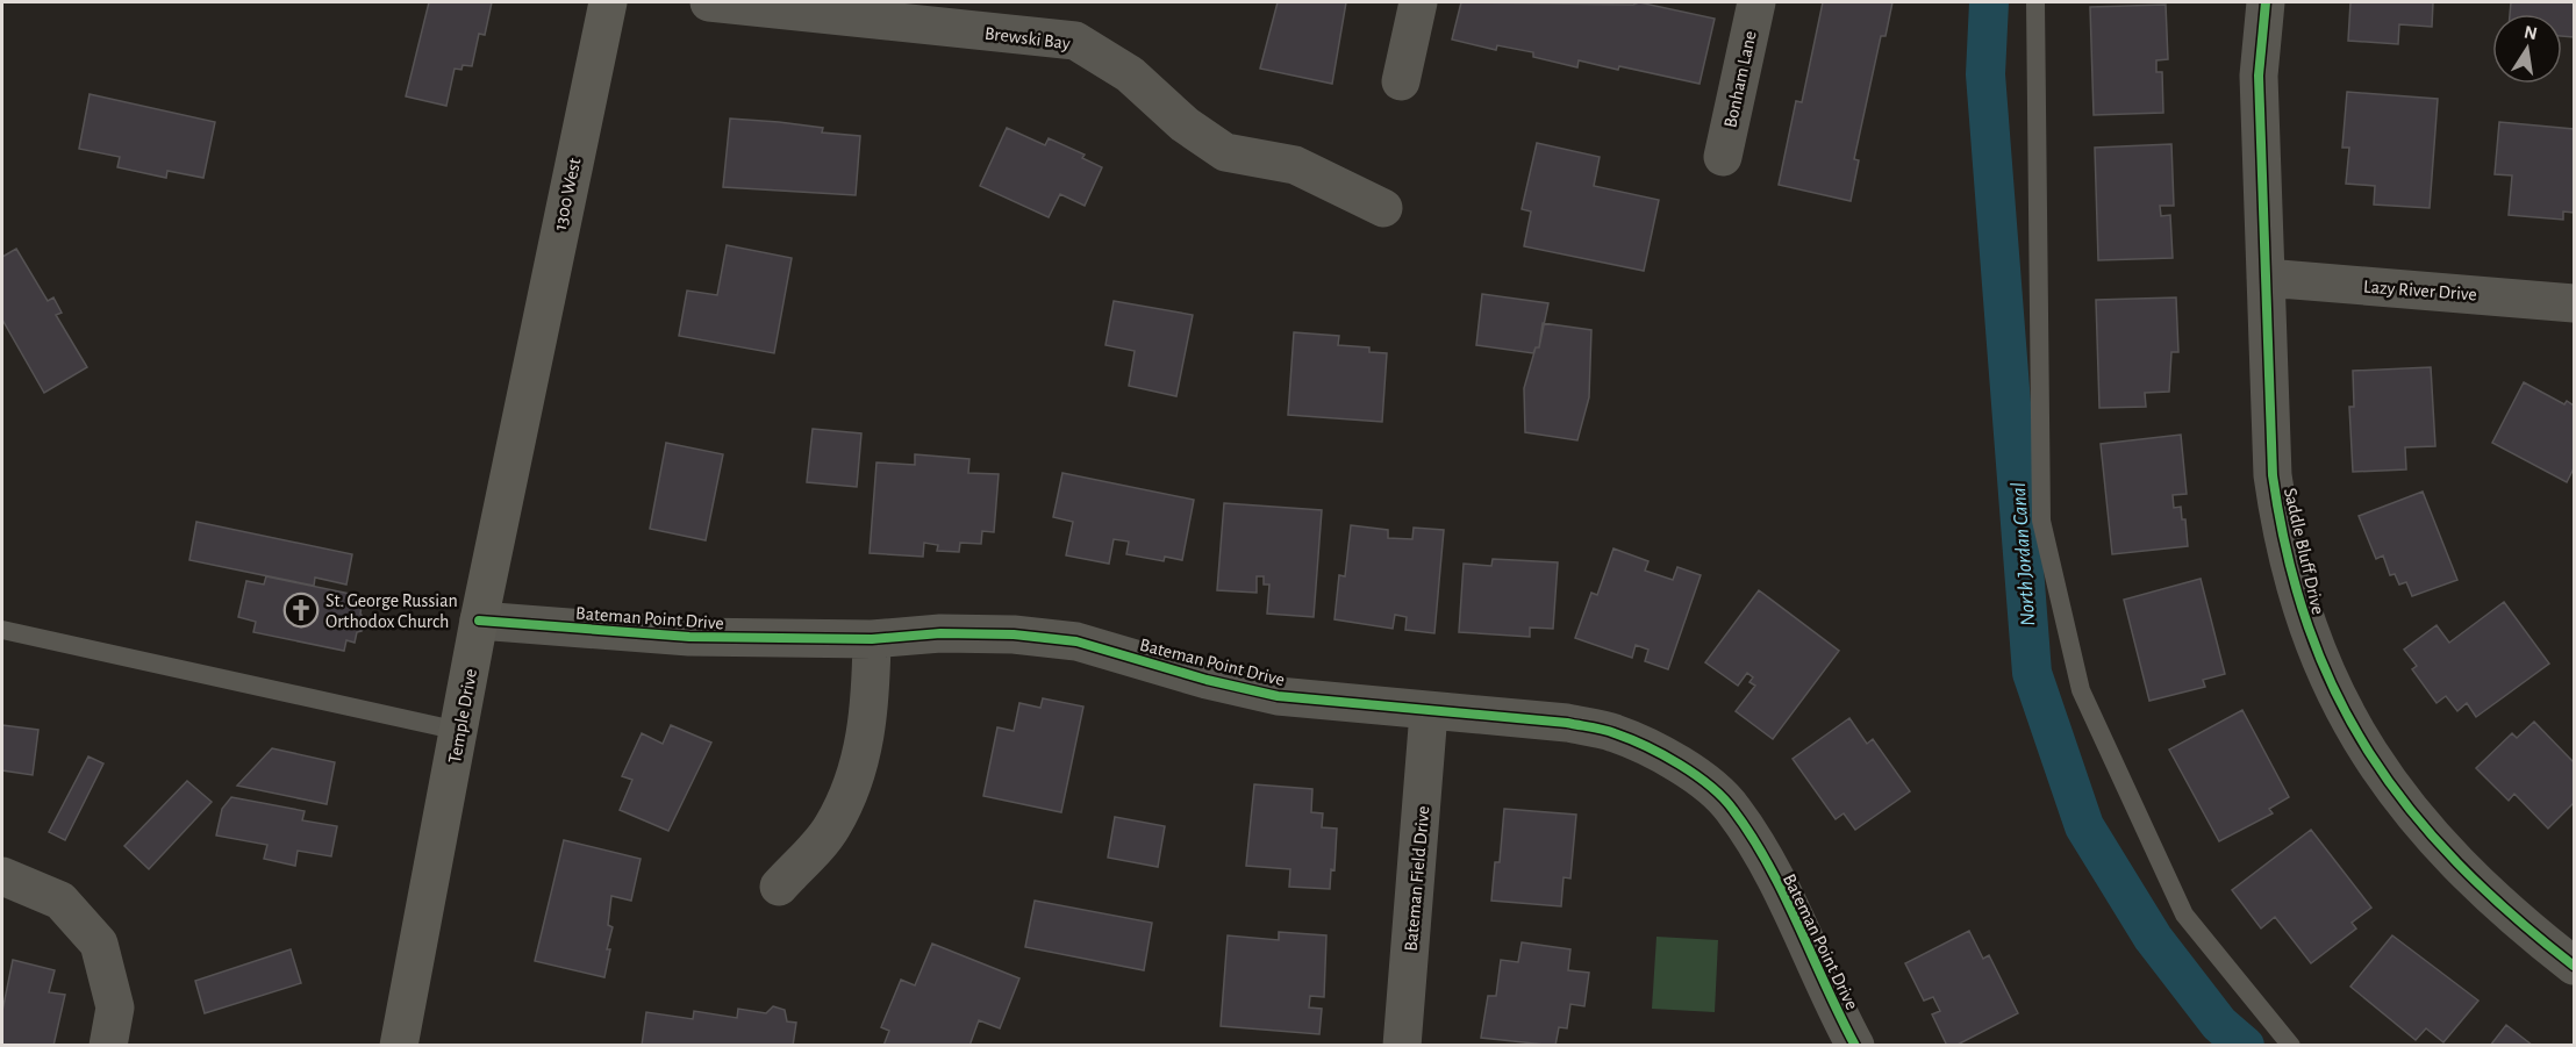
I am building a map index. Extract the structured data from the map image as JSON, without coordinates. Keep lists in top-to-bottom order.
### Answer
{
  "streets": {
    "main road": ["1300 West", "Temple Drive"],
    "street": [
      "Brewski Bay",
      "Bonham Lane",
      "Lazy River Drive",
      "Saddle Bluff Drive",
      "Bateman Point Drive",
      "Bateman Field Drive"
    ]
  },
  "crossings": [
    ["1300 West", "Temple Drive"],
    ["Lazy River Drive", "Saddle Bluff Drive"],
    ["Bateman Point Drive", "Temple Drive"],
    ["Bateman Point Drive", "Bateman Field Drive"]
  ],
  "water": ["North Jordan Canal"],
  "places": {
    "church": ["St. George Russian Orthodox Church"]
  },
  "north": "top"
}
